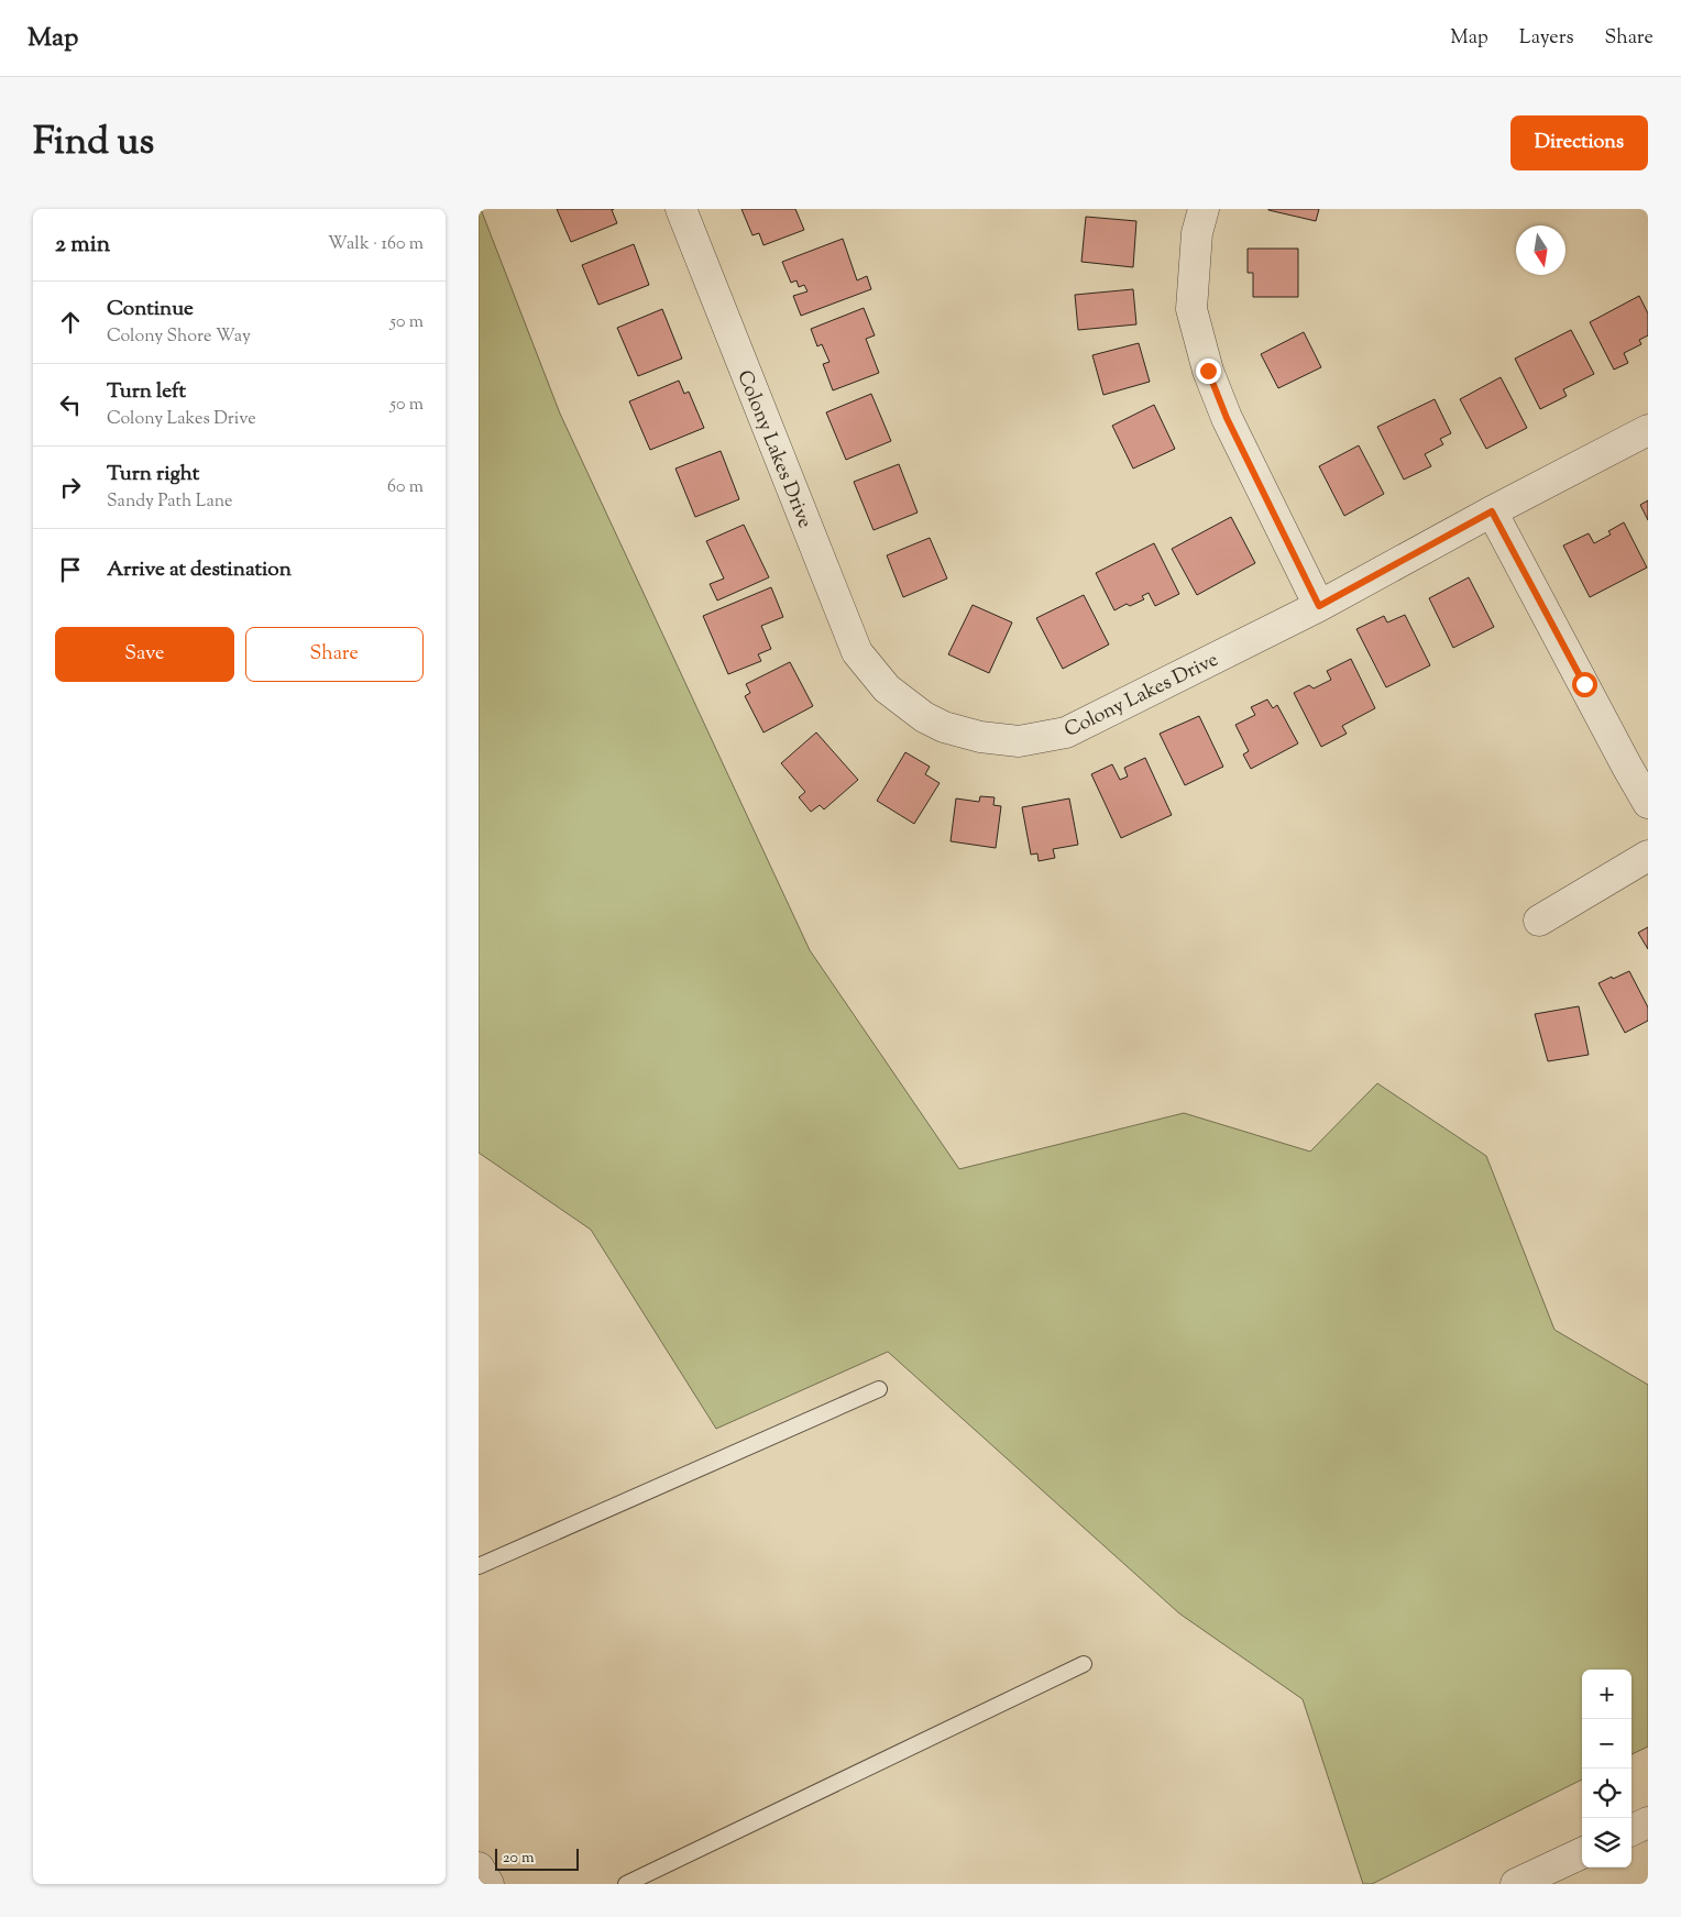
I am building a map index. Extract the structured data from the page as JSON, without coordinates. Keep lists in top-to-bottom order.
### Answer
{
  "streets": {
    "street": ["Colony Lakes Drive"]
  },
  "scale_bar": "20 m",
  "north": "bottom",
  "page": {
    "header": "Map",
    "nav": ["Map", "Layers", "Share"],
    "title": "Find us",
    "buttons": [
      "Directions",
      ["Save", "Share"]
    ],
    "heading": ["2 min", "Walk · 160 m"],
    "list": [
      ["Continue", "Colony Shore Way", "50 m"],
      ["Turn left", "Colony Lakes Drive", "50 m"],
      ["Turn right", "Sandy Path Lane", "60 m"],
      "Arrive at destination"
    ],
    "map_buttons": ["+", "−"],
    "scale": "20 m"
  }
}
